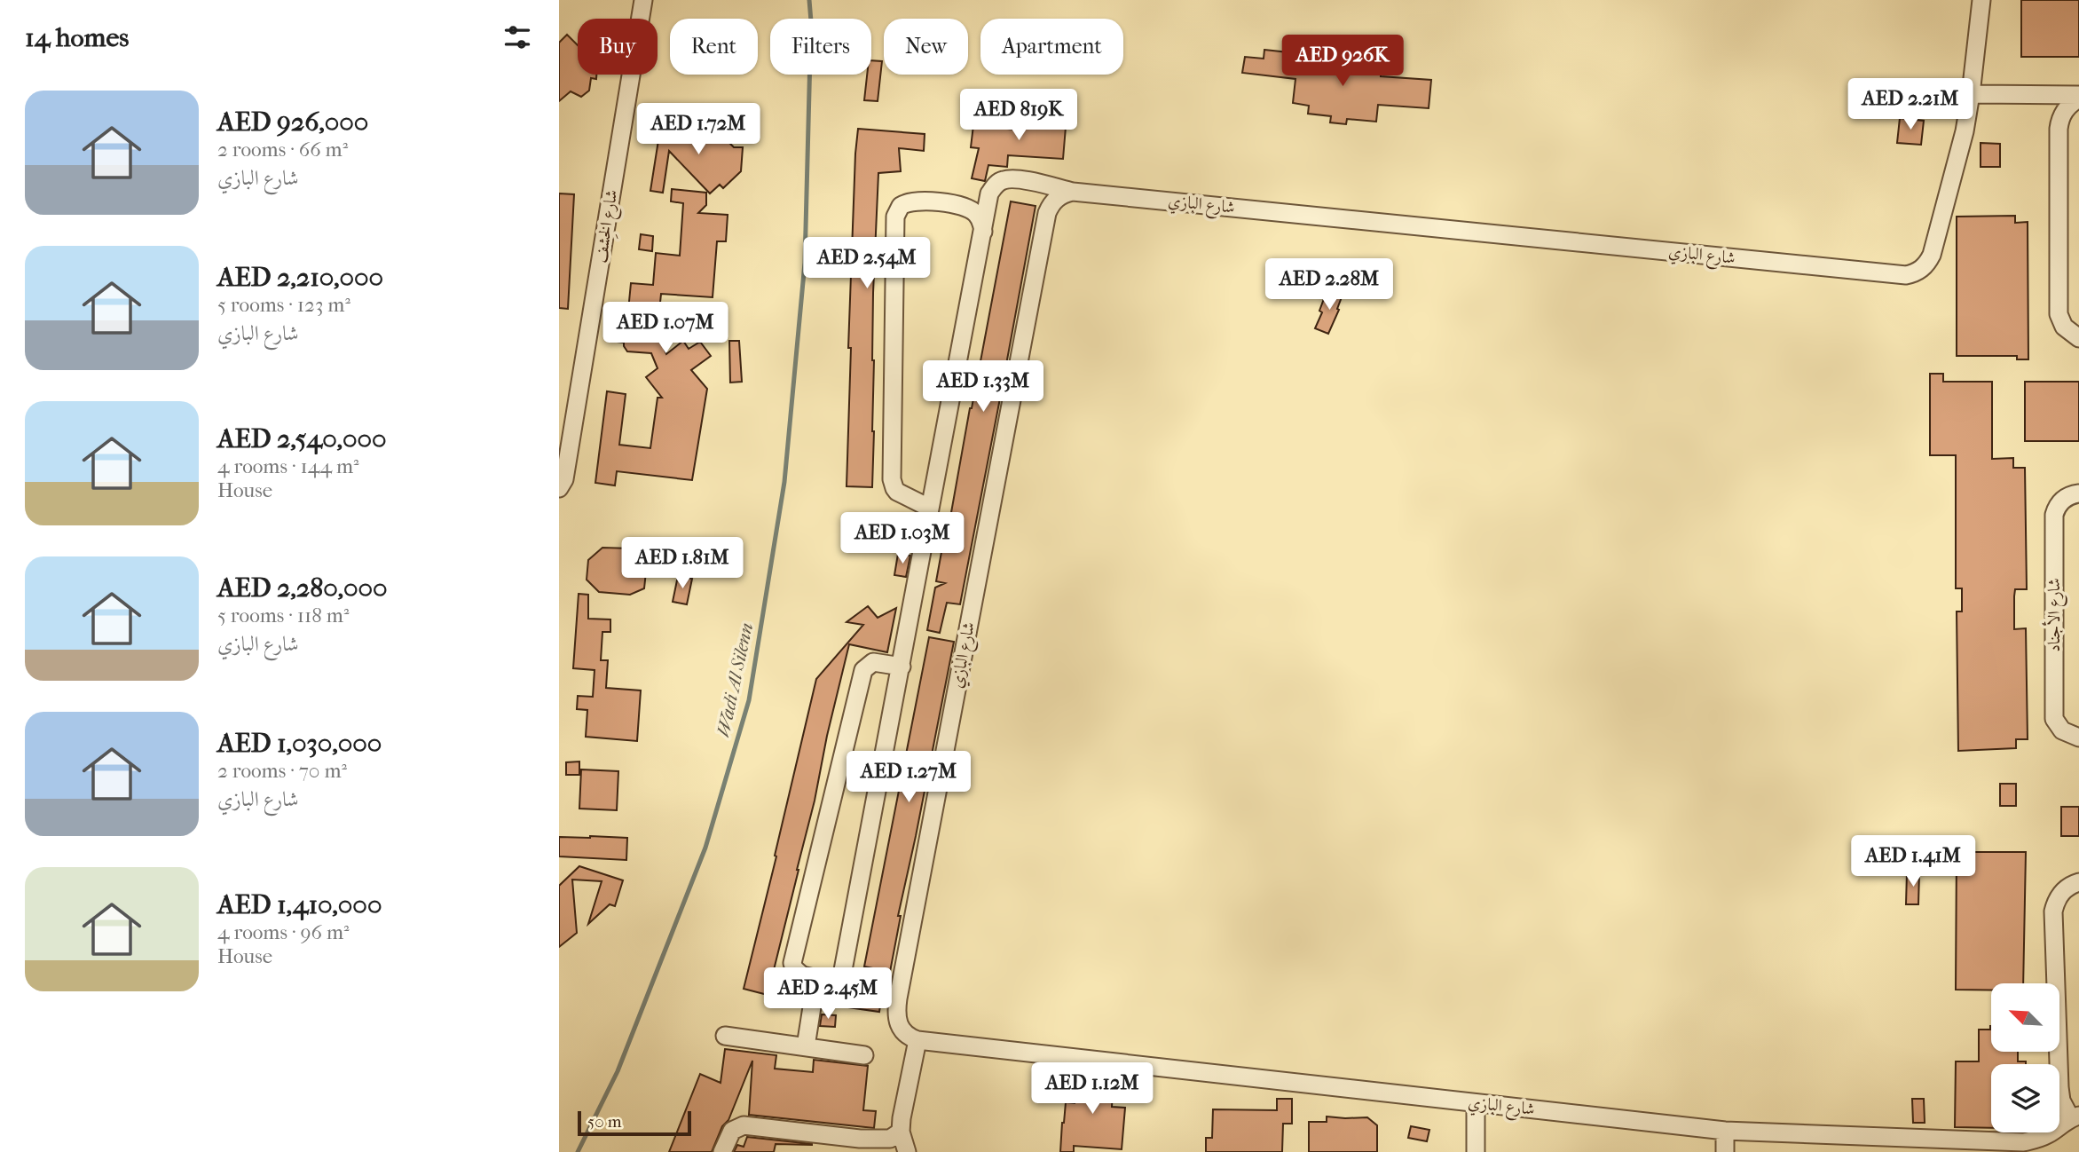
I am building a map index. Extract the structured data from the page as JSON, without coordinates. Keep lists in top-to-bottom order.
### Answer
{
  "streets": {
    "street": ["شارع البازي", "شارع الخِشف", "شارع الأجناد"]
  },
  "water": ["Wadi Al Silenn"],
  "scale_bar": "50 m",
  "north": "top left",
  "page": {
    "heading": "14 homes",
    "chip": [
      "Buy",
      "Rent",
      "Filters",
      "New",
      "Apartment"
    ],
    "price": [
      "AED 926K",
      "AED 2.21M",
      "AED 819K",
      "AED 1.72M",
      "AED 2.54M",
      "AED 2.28M",
      "AED 1.07M",
      "AED 1.33M",
      "AED 1.03M",
      "AED 1.81M",
      "AED 1.27M",
      "AED 1.41M",
      "AED 2.45M",
      "AED 1.12M"
    ],
    "list": [
      {
        "name": "AED 926,000",
        "note": "2 rooms · 66 m² · شارع البازي"
      },
      {
        "name": "AED 2,210,000",
        "note": "5 rooms · 123 m² · شارع البازي"
      },
      {
        "name": "AED 2,540,000",
        "note": "4 rooms · 144 m² · House"
      },
      {
        "name": "AED 2,280,000",
        "note": "5 rooms · 118 m² · شارع البازي"
      },
      {
        "name": "AED 1,030,000",
        "note": "2 rooms · 70 m² · شارع البازي"
      },
      {
        "name": "AED 1,410,000",
        "note": "4 rooms · 96 m² · House"
      }
    ],
    "scale": "50 m"
  }
}
